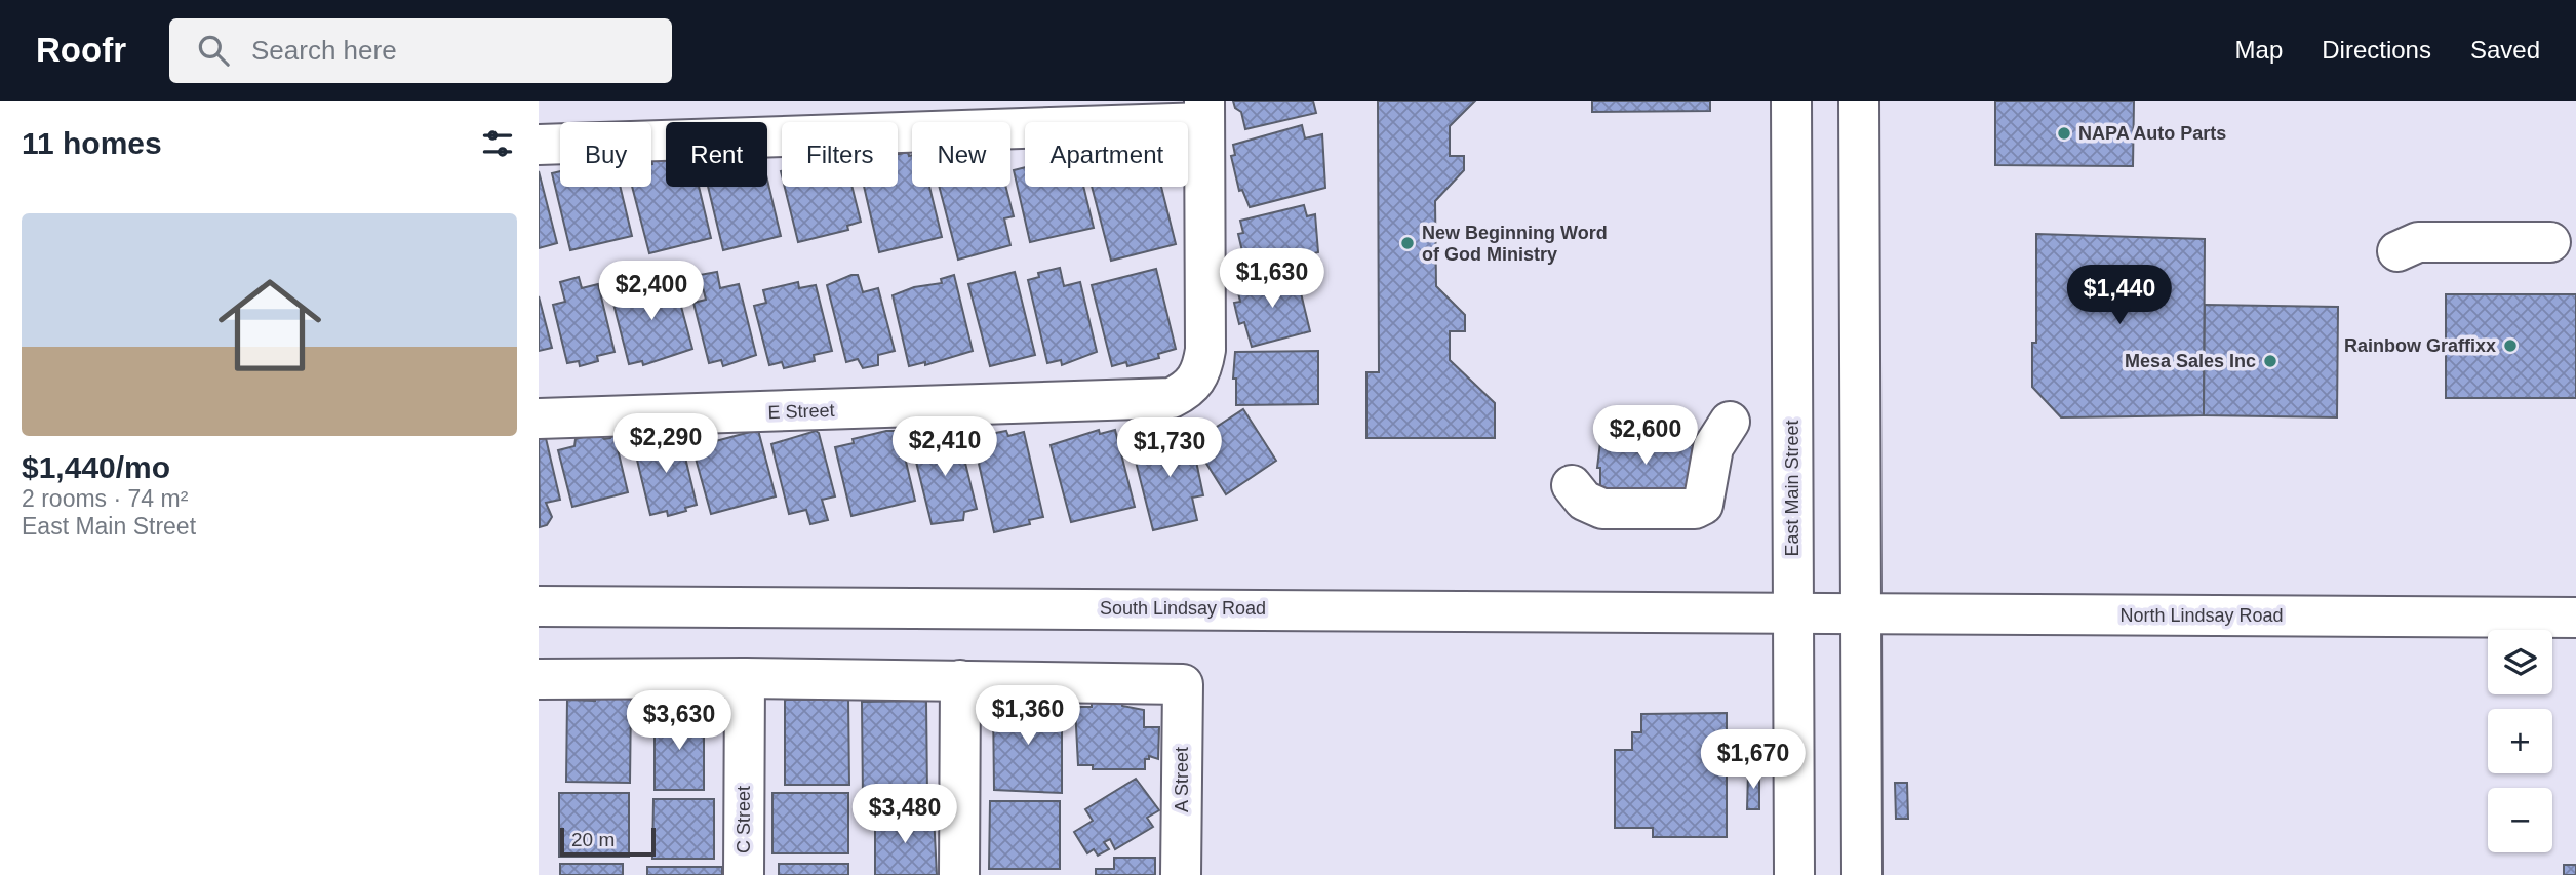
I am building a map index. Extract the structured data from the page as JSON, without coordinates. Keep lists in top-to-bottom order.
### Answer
{
  "streets": {
    "main road": [
      "E Street",
      "East Main Street",
      "South Lindsay Road",
      "North Lindsay Road",
      "A Street",
      "C Street"
    ]
  },
  "crossings": [
    ["East Main Street", "South Lindsay Road"],
    ["East Main Street", "North Lindsay Road"],
    ["South Lindsay Road", "North Lindsay Road"]
  ],
  "places": [
    "NAPA Auto Parts",
    "New Beginning Word of God Ministry",
    "Rainbow Graffixx",
    "Mesa Sales Inc"
  ],
  "scale_bar": "20 m",
  "page": {
    "header": "Roofr",
    "search": "Search here",
    "nav": ["Map", "Directions", "Saved"],
    "heading": "11 homes",
    "chip": [
      "Buy",
      "Rent",
      "Filters",
      "New",
      "Apartment"
    ],
    "list": [
      {
        "name": "$1,440/mo",
        "note": "2 rooms · 74 m² · East Main Street"
      }
    ],
    "price": [
      "$1,630",
      "$2,400",
      "$1,440",
      "$2,600",
      "$2,290",
      "$2,410",
      "$1,730",
      "$1,360",
      "$3,630",
      "$1,670",
      "$3,480"
    ],
    "map_buttons": ["+", "−"],
    "scale": "20 m"
  }
}
